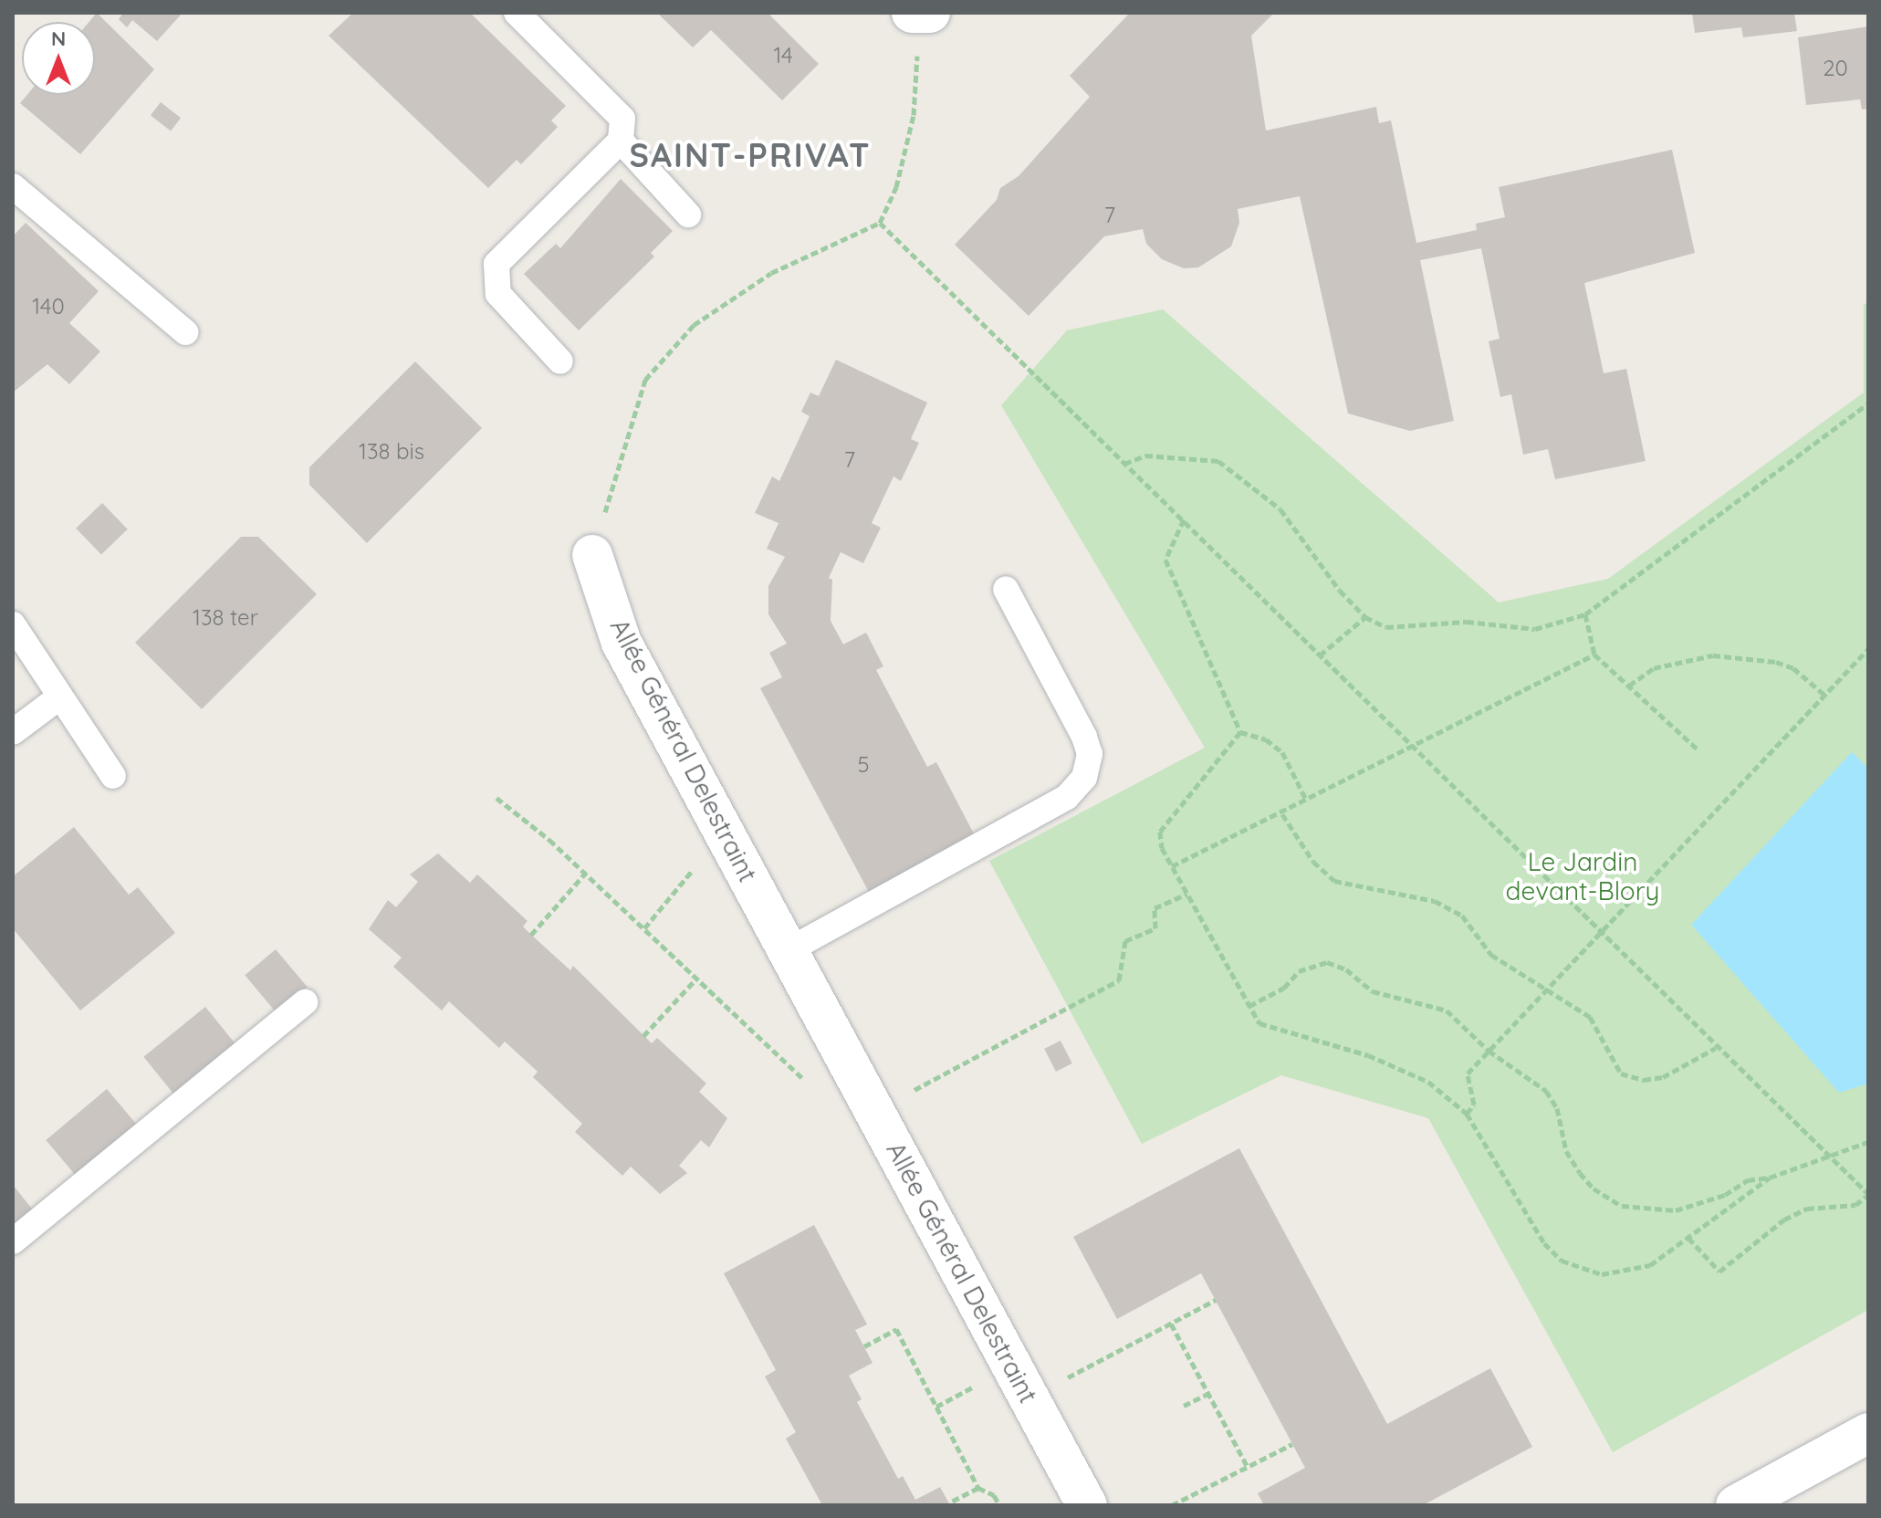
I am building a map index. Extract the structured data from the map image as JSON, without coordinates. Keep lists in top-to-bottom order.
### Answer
{
  "streets": {
    "street": ["Allée Général Delestraint"]
  },
  "districts": ["SAINT-PRIVAT"],
  "parks": ["Le Jardin devant-Blory"],
  "house_numbers": [
    "14",
    "20",
    "7",
    "140",
    "138 bis",
    "7",
    "138 ter",
    "5"
  ],
  "north": "top"
}
